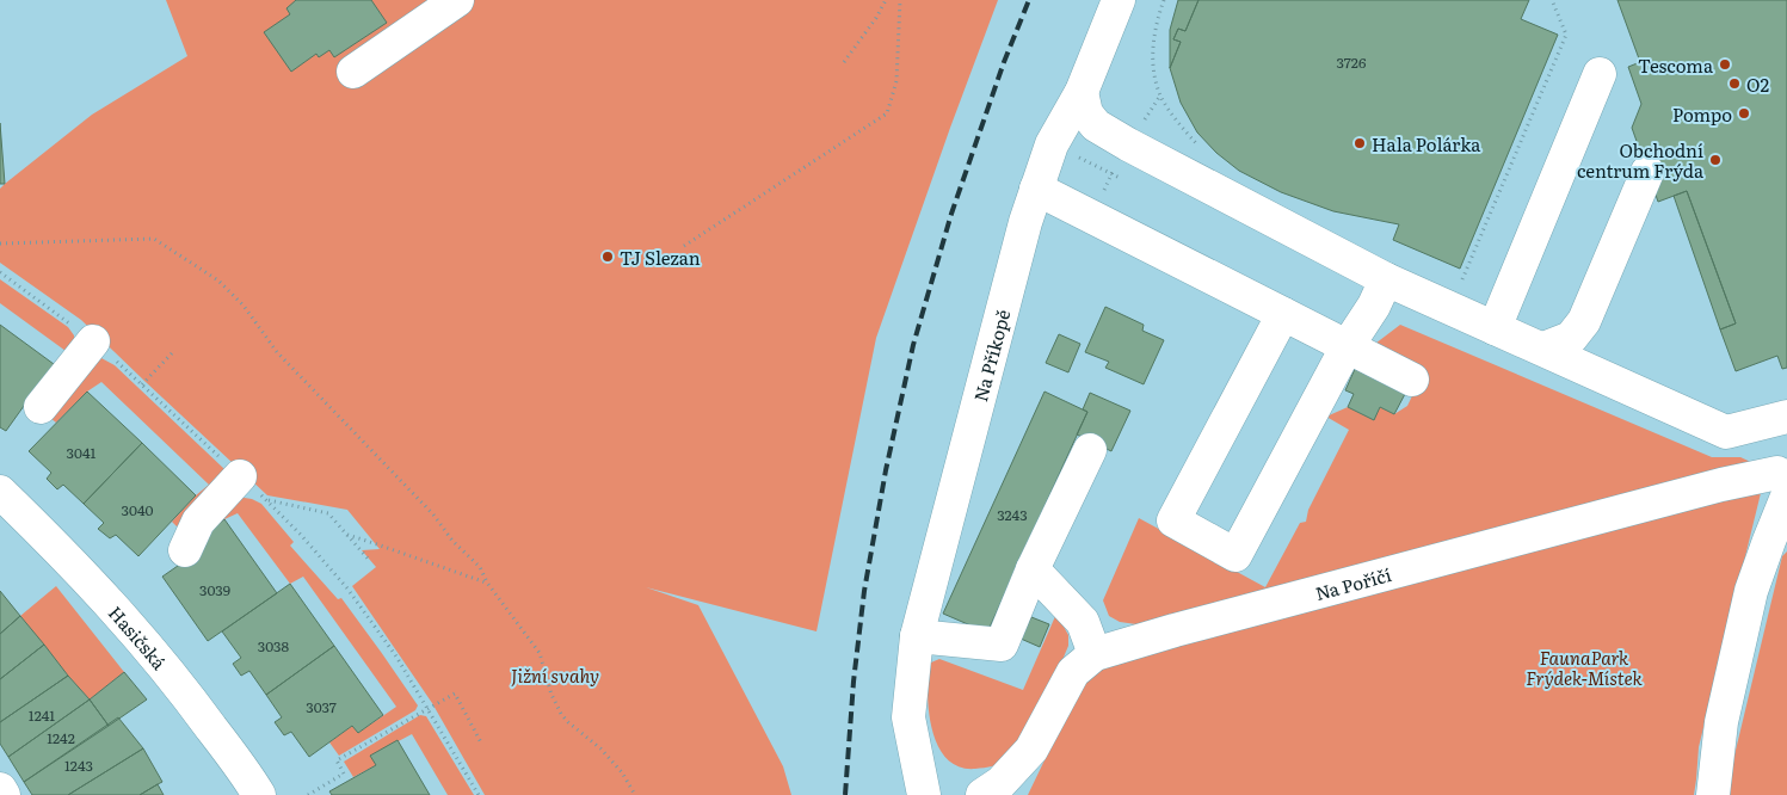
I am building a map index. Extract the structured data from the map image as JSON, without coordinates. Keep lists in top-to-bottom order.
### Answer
{
  "streets": {
    "street": ["Na Příkopě", "Na Poříčí", "Hasičská"]
  },
  "parks": ["FaunaPark Frýdek-Místek", "Jižní svahy"],
  "places": [
    "Tescoma",
    "O2",
    "Pompo",
    "Hala Polárka",
    "Obchodní centrum Frýda",
    "TJ Slezan"
  ],
  "house_numbers": [
    "3726",
    "3041",
    "3040",
    "3243",
    "3039",
    "3038",
    "3037",
    "1241",
    "1242",
    "1243"
  ]
}
